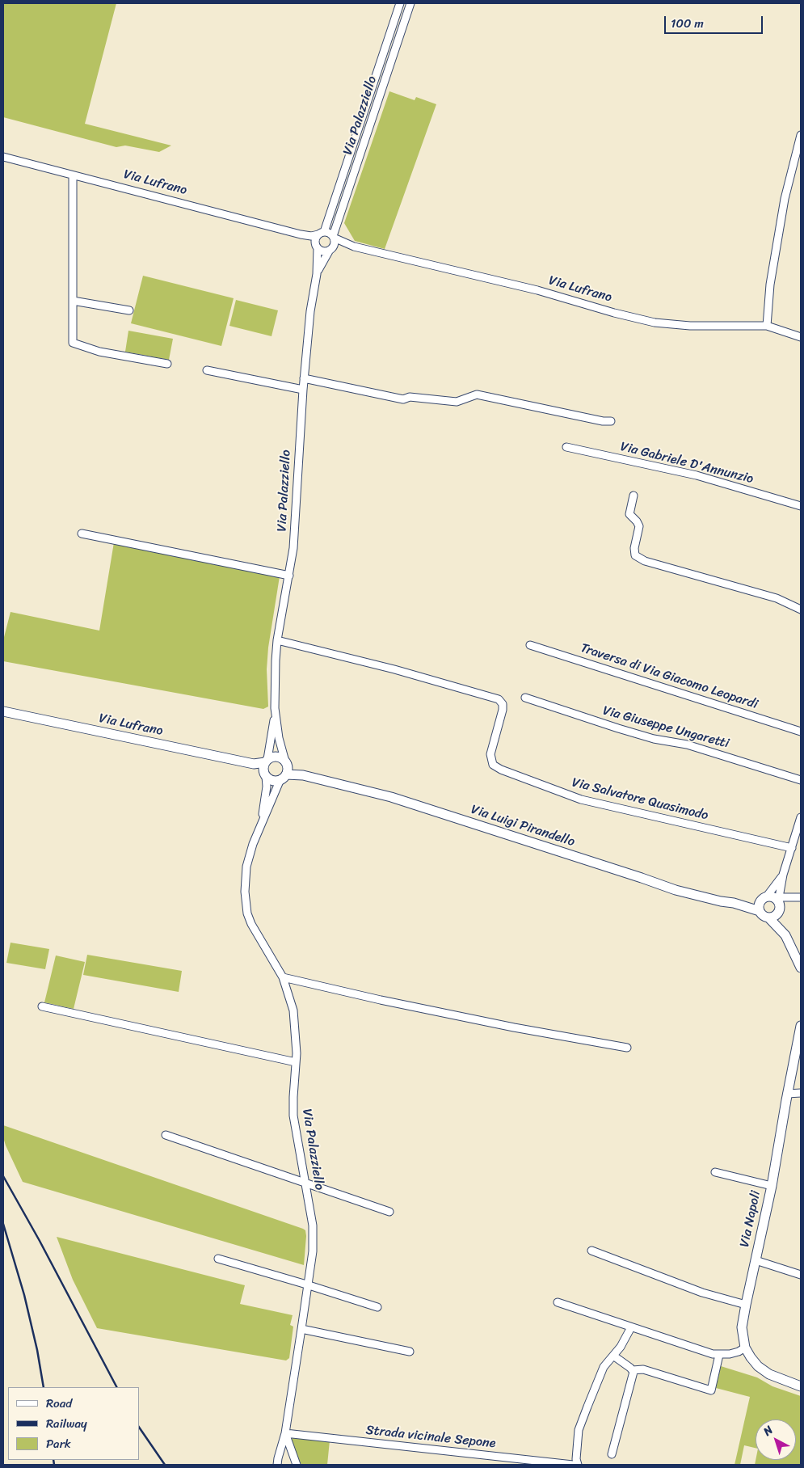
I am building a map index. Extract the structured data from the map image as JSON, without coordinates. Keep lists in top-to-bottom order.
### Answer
{
  "streets": {
    "street": [
      "Via Palazziello",
      "Via Lufrano",
      "Via Gabriele D'Annunzio",
      "Traversa di Via Giacomo Leopardi",
      "Via Giuseppe Ungaretti",
      "Via Salvatore Quasimodo",
      "Via Luigi Pirandello",
      "Via Napoli",
      "Strada vicinale Sepone"
    ]
  },
  "crossings": [
    ["Via Palazziello", "Via Lufrano"],
    ["Via Palazziello", "Via Salvatore Quasimodo"],
    ["Via Palazziello", "Via Luigi Pirandello"],
    ["Via Palazziello", "Strada vicinale Sepone"],
    ["Via Lufrano", "Via Luigi Pirandello"]
  ],
  "legend": ["Road", "Railway", "Park"],
  "scale_bar": "100 m",
  "north": "top left"
}
